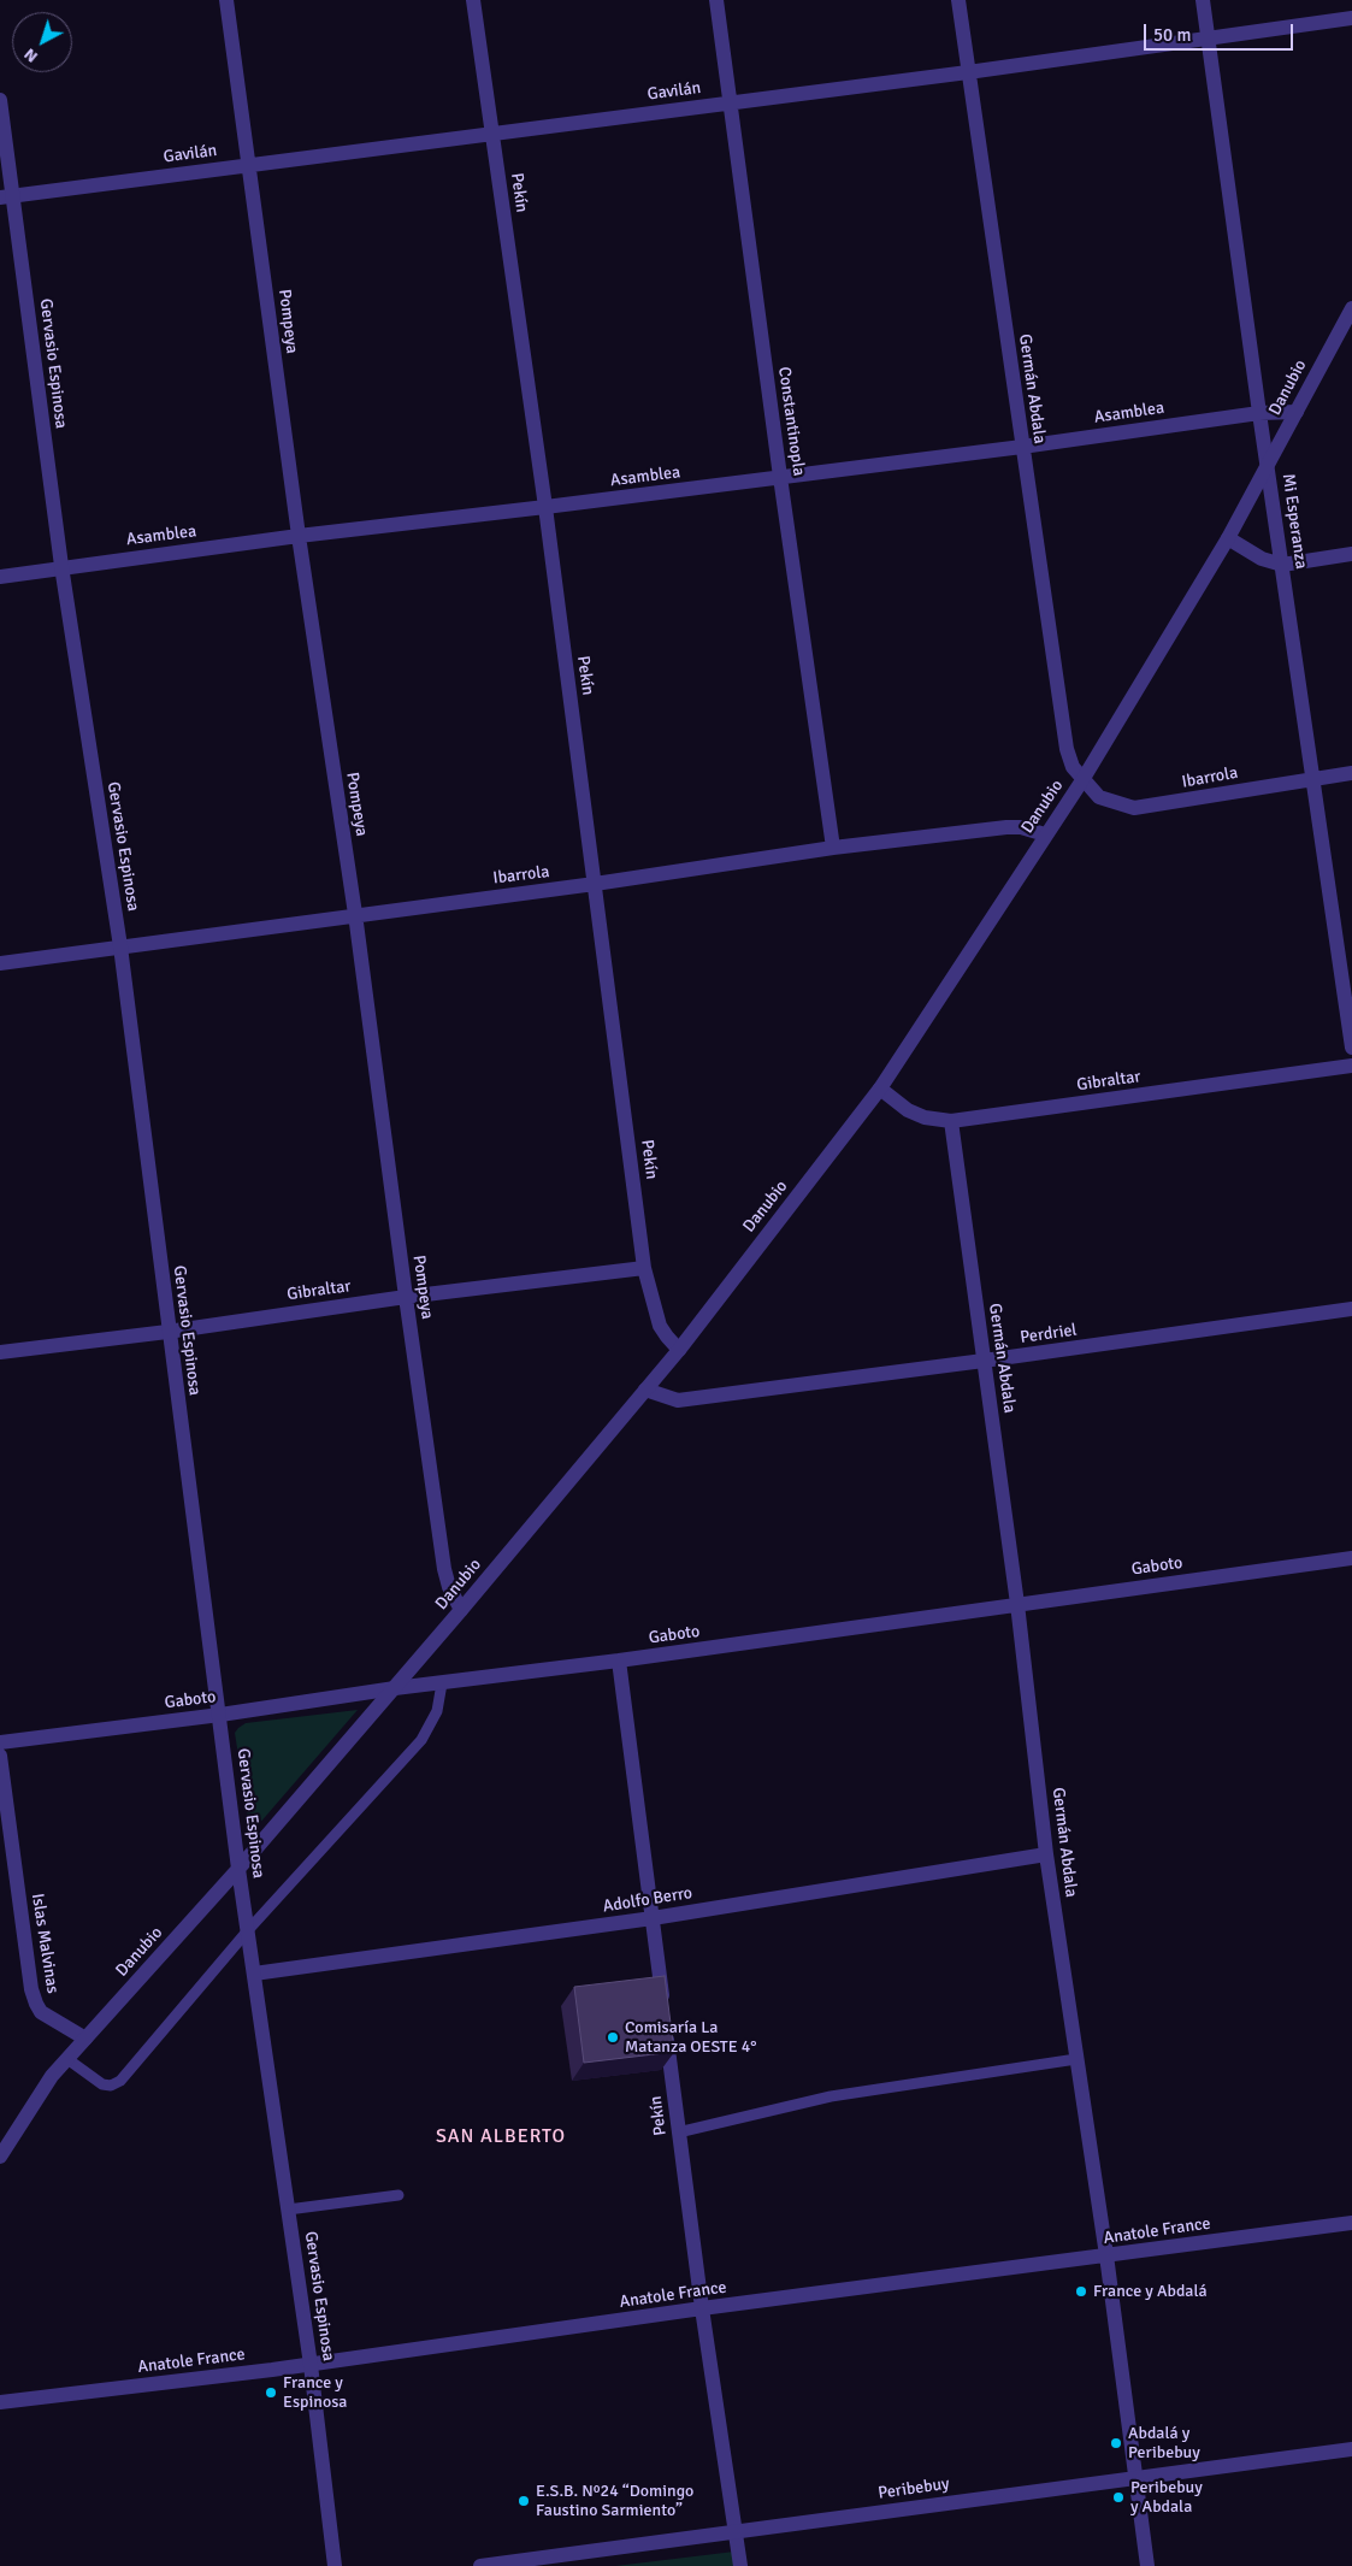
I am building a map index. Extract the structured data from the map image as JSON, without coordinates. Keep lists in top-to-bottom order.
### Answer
{
  "streets": {
    "street": [
      "Gavilán",
      "Pekín",
      "Pompeya",
      "Gervasio Espinosa",
      "Danubio",
      "Germán Abdala",
      "Asamblea",
      "Constantinopla",
      "Mi Esperanza",
      "Ibarrola",
      "Gibraltar",
      "Perdriel",
      "Gaboto",
      "Adolfo Berro",
      "Islas Malvinas",
      "Anatole France",
      "Peribebuy"
    ]
  },
  "crossings": [
    ["Gavilán", "Pekín"],
    ["Gavilán", "Pompeya"],
    ["Gavilán", "Gervasio Espinosa"],
    ["Gavilán", "Germán Abdala"],
    ["Gavilán", "Constantinopla"],
    ["Gavilán", "Mi Esperanza"],
    ["Pekín", "Danubio"],
    ["Pekín", "Asamblea"],
    ["Pekín", "Ibarrola"],
    ["Pekín", "Gibraltar"],
    ["Pekín", "Gaboto"],
    ["Pekín", "Adolfo Berro"],
    ["Pekín", "Anatole France"],
    ["Pekín", "Peribebuy"],
    ["Pompeya", "Danubio"],
    ["Pompeya", "Asamblea"],
    ["Pompeya", "Ibarrola"],
    ["Pompeya", "Gibraltar"],
    ["Gervasio Espinosa", "Danubio"],
    ["Gervasio Espinosa", "Asamblea"],
    ["Gervasio Espinosa", "Ibarrola"],
    ["Gervasio Espinosa", "Gibraltar"],
    ["Gervasio Espinosa", "Gaboto"],
    ["Gervasio Espinosa", "Adolfo Berro"],
    ["Gervasio Espinosa", "Anatole France"],
    ["Danubio", "Germán Abdala"],
    ["Danubio", "Asamblea"],
    ["Danubio", "Mi Esperanza"],
    ["Danubio", "Ibarrola"],
    ["Danubio", "Gibraltar"],
    ["Danubio", "Perdriel"],
    ["Danubio", "Gaboto"],
    ["Danubio", "Islas Malvinas"],
    ["Germán Abdala", "Asamblea"],
    ["Germán Abdala", "Ibarrola"],
    ["Germán Abdala", "Gibraltar"],
    ["Germán Abdala", "Perdriel"],
    ["Germán Abdala", "Gaboto"],
    ["Germán Abdala", "Adolfo Berro"],
    ["Germán Abdala", "Anatole France"],
    ["Germán Abdala", "Peribebuy"],
    ["Asamblea", "Constantinopla"],
    ["Asamblea", "Mi Esperanza"],
    ["Constantinopla", "Ibarrola"],
    ["Mi Esperanza", "Ibarrola"]
  ],
  "districts": ["SAN ALBERTO"],
  "places": [
    "Comisaría La Matanza OESTE 4°",
    "France y Abdalá",
    "France y Espinosa",
    "Abdalá y Peribebuy",
    "Peribebuy y Abdala",
    "E.S.B. Nº24 “Domingo Faustino Sarmiento”"
  ],
  "scale_bar": "50 m",
  "north": "bottom left"
}
